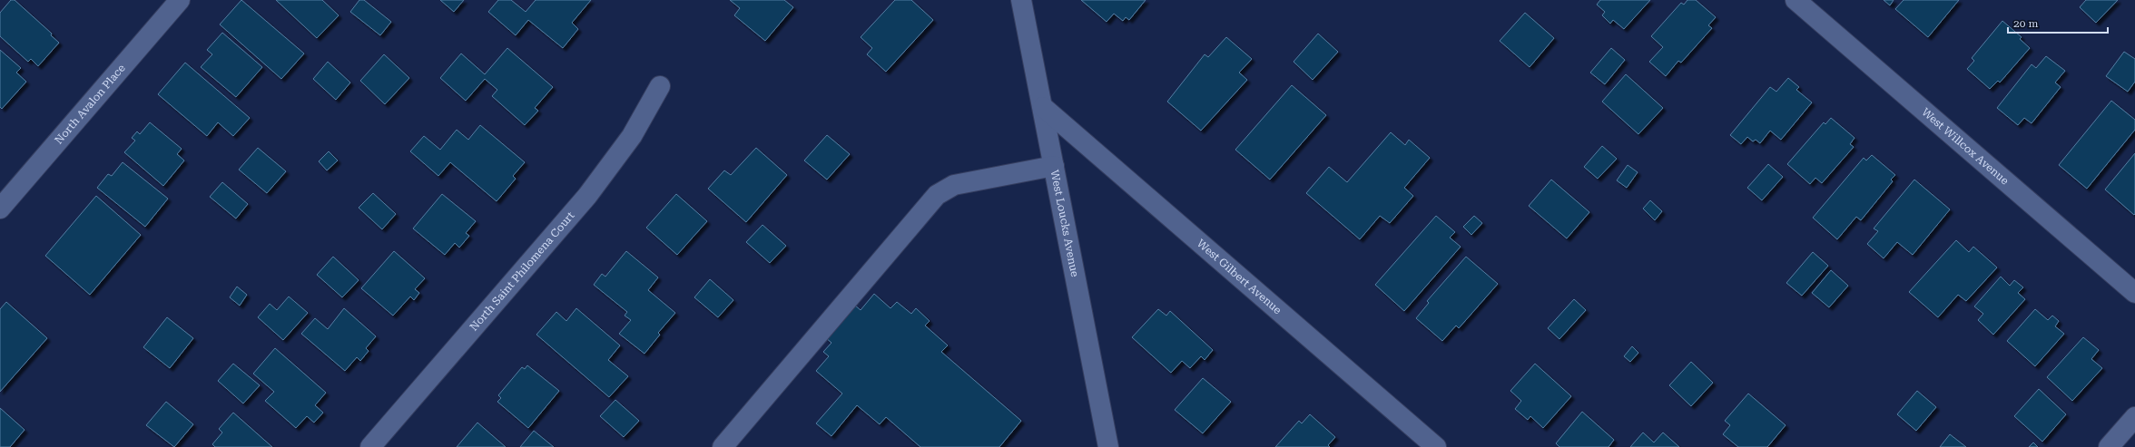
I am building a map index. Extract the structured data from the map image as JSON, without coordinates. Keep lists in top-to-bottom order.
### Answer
{
  "streets": {
    "street": [
      "North Avalon Place",
      "West Willcox Avenue",
      "West Loucks Avenue",
      "North Saint Philomena Court",
      "West Gilbert Avenue"
    ]
  },
  "crossings": [
    ["West Loucks Avenue", "West Gilbert Avenue"]
  ],
  "scale_bar": "20 m"
}
